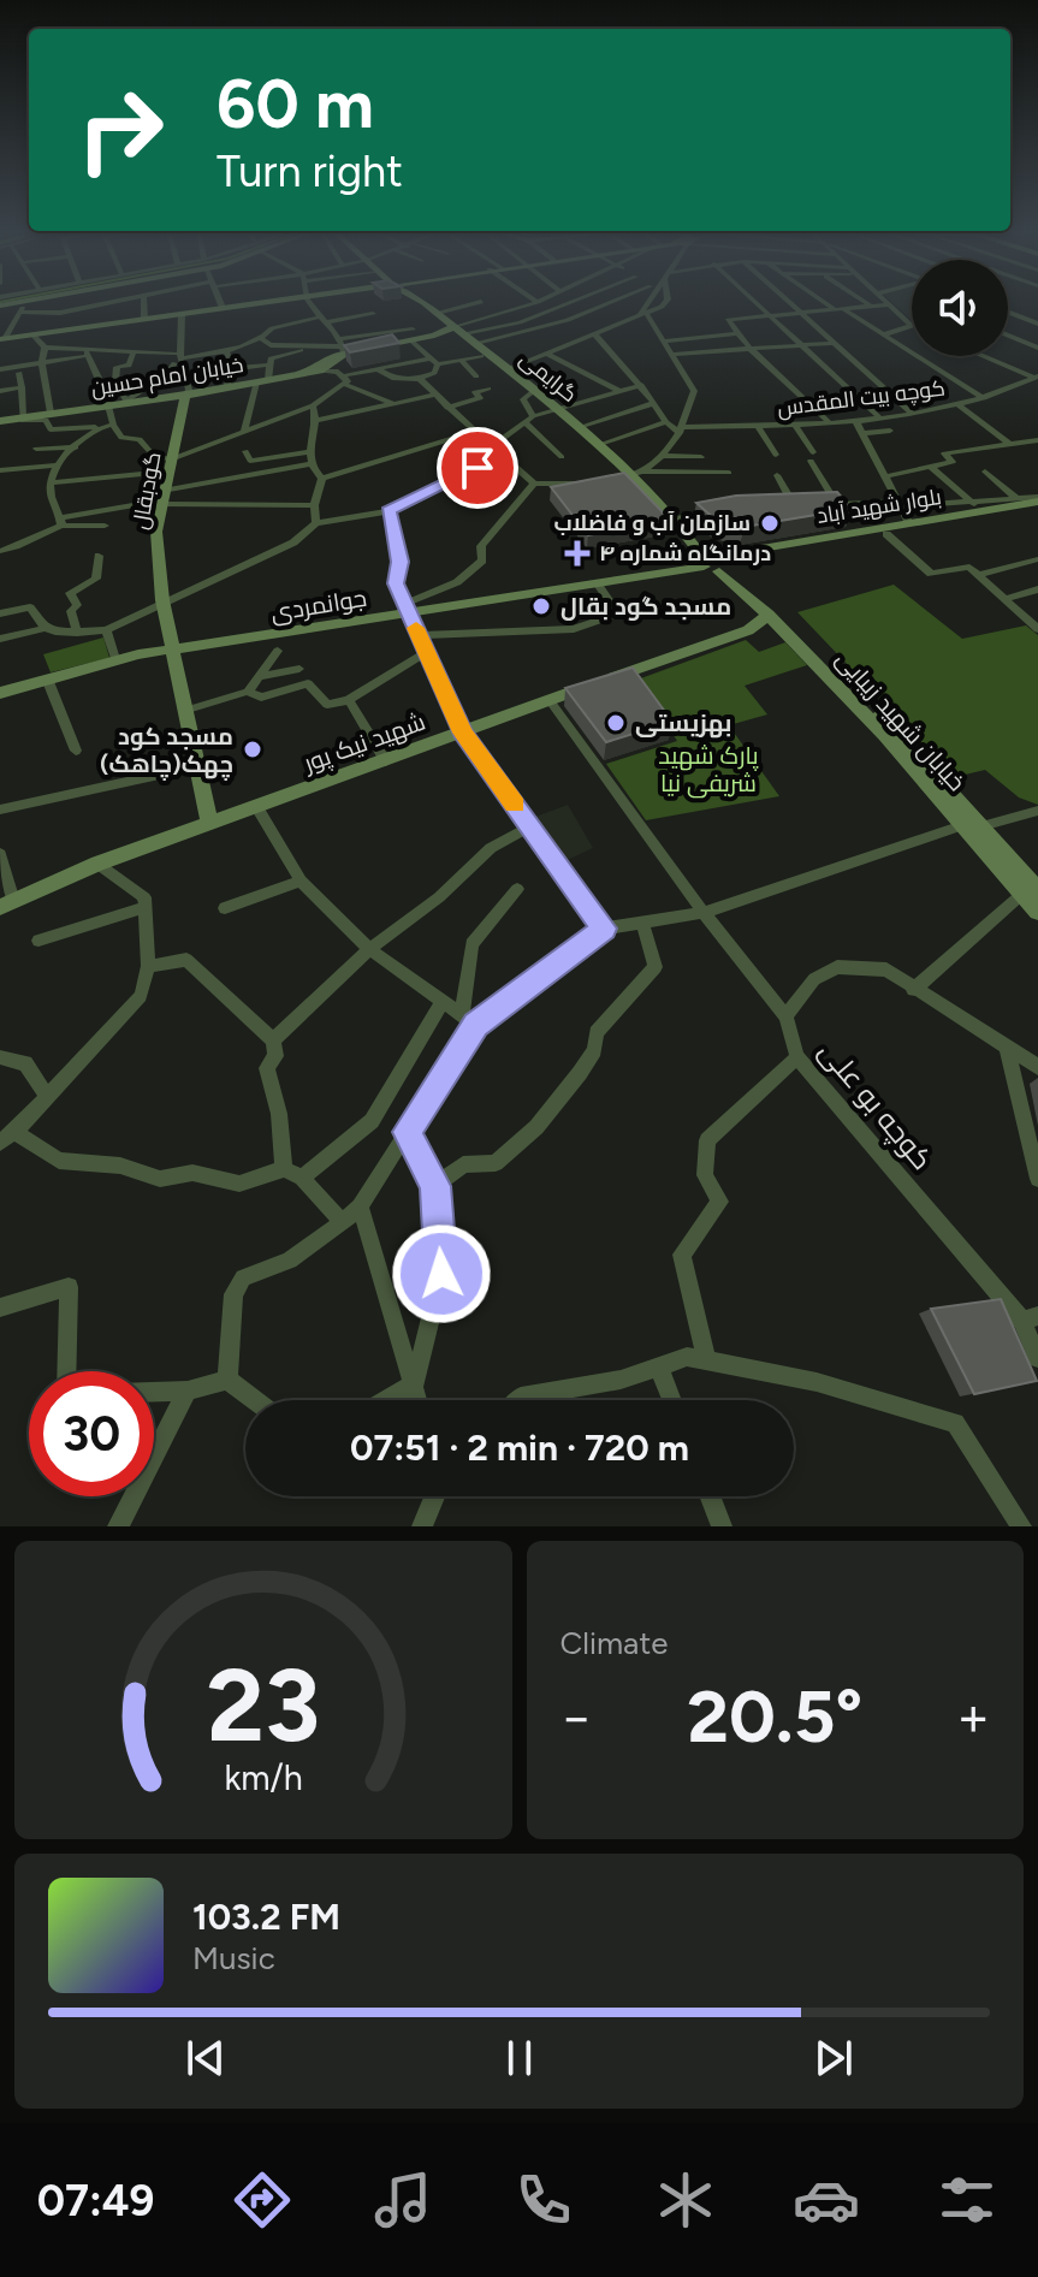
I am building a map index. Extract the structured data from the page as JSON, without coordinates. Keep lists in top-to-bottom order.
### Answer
{
  "streets": {
    "main road": [
      "خیابان امام حسین",
      "گرایمی",
      "گودبقال",
      "بلوار شهید آباد",
      "جوانمردی",
      "خیابان شهید زیبایی",
      "شهید نیک پور"
    ],
    "street": ["کوچه بیت المقدس", "کوچه بو علی"]
  },
  "crossings": [
    ["خیابان امام حسین", "گودبقال"],
    ["گرایمی", "خیابان شهید زیبایی"],
    ["گودبقال", "جوانمردی"],
    ["گودبقال", "شهید نیک پور"],
    ["بلوار شهید آباد", "جوانمردی"],
    ["بلوار شهید آباد", "خیابان شهید زیبایی"],
    ["جوانمردی", "خیابان شهید زیبایی"],
    ["خیابان شهید زیبایی", "شهید نیک پور"],
    ["شهید نیک پور", "کوچه بو علی"]
  ],
  "parks": ["پارک شهید شریفی نیا"],
  "places": {
    "other": [
      "سازمان آب و فاضلاب",
      "مسجد گود بقال",
      "بهزیستی",
      "مسجد کود چهک(چاهک)"
    ],
    "health": ["درمانگاه شماره ۴"]
  },
  "page": {
    "turn": ["60 m", "Turn right"],
    "limit": "30",
    "trip": "07:51 · 2 min · 720 m",
    "tile": "Climate",
    "heat": ["−", "20.5°", "+"],
    "song": ["103.2 FM", "Music"],
    "tabs": "07:49",
    "gauge": ["23", "km/h"]
  }
}
